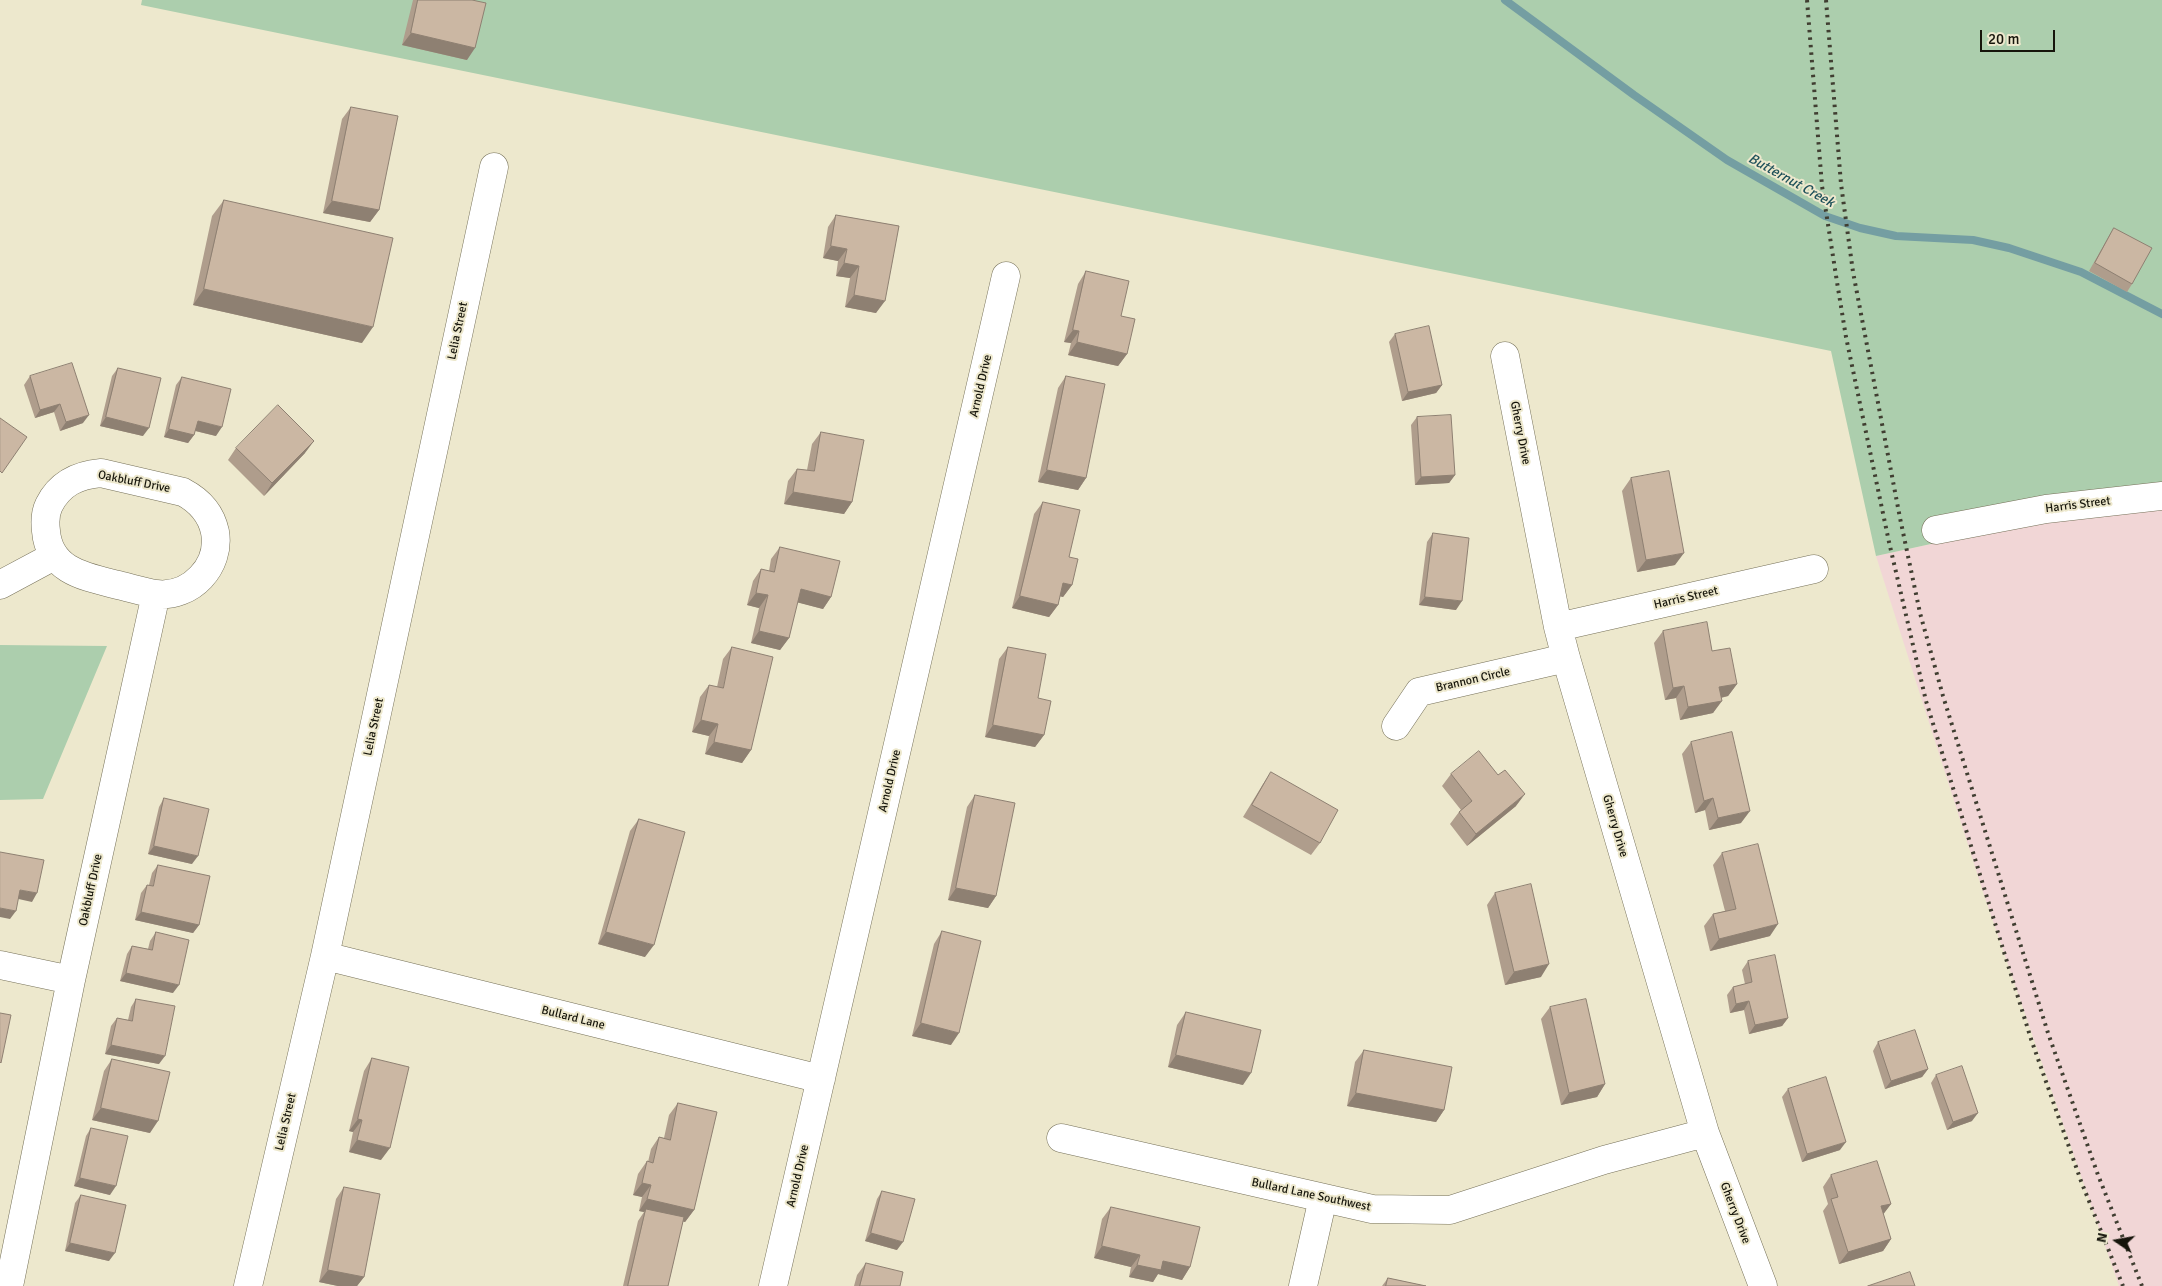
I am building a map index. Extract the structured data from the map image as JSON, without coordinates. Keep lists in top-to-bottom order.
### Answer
{
  "streets": {
    "street": [
      "Lelia Street",
      "Arnold Drive",
      "Gherry Drive",
      "Oakbluff Drive",
      "Harris Street",
      "Brannon Circle",
      "Bullard Lane",
      "Bullard Lane Southwest"
    ]
  },
  "crossings": [
    ["Lelia Street", "Bullard Lane"],
    ["Arnold Drive", "Bullard Lane"],
    ["Gherry Drive", "Harris Street"],
    ["Gherry Drive", "Brannon Circle"],
    ["Gherry Drive", "Bullard Lane Southwest"]
  ],
  "water": ["Butternut Creek"],
  "scale_bar": "20 m",
  "north": "left"
}
